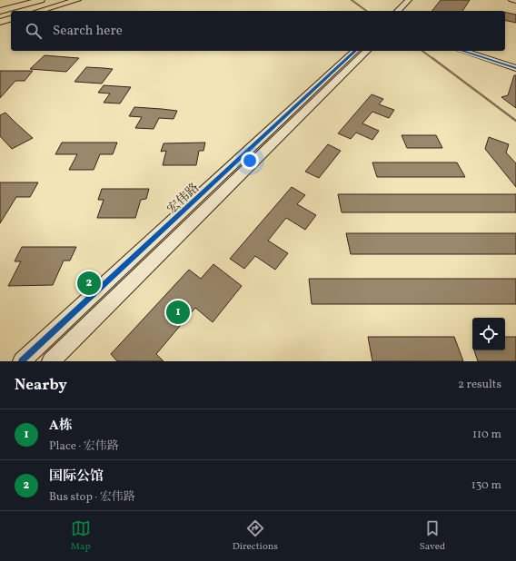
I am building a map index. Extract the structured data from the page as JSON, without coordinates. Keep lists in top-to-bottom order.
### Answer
{
  "streets": {
    "street": ["宏伟路"]
  },
  "page": {
    "search": "Search here",
    "pins": ["2", "1"],
    "heading": ["Nearby", "2 results"],
    "list": [
      {
        "mark": "1",
        "name": "A栋",
        "note": "Place · 宏伟路",
        "value": "110 m"
      },
      {
        "mark": "2",
        "name": "国际公馆",
        "note": "Bus stop · 宏伟路",
        "value": "130 m"
      }
    ],
    "nav": ["Map", "Directions", "Saved"]
  }
}
